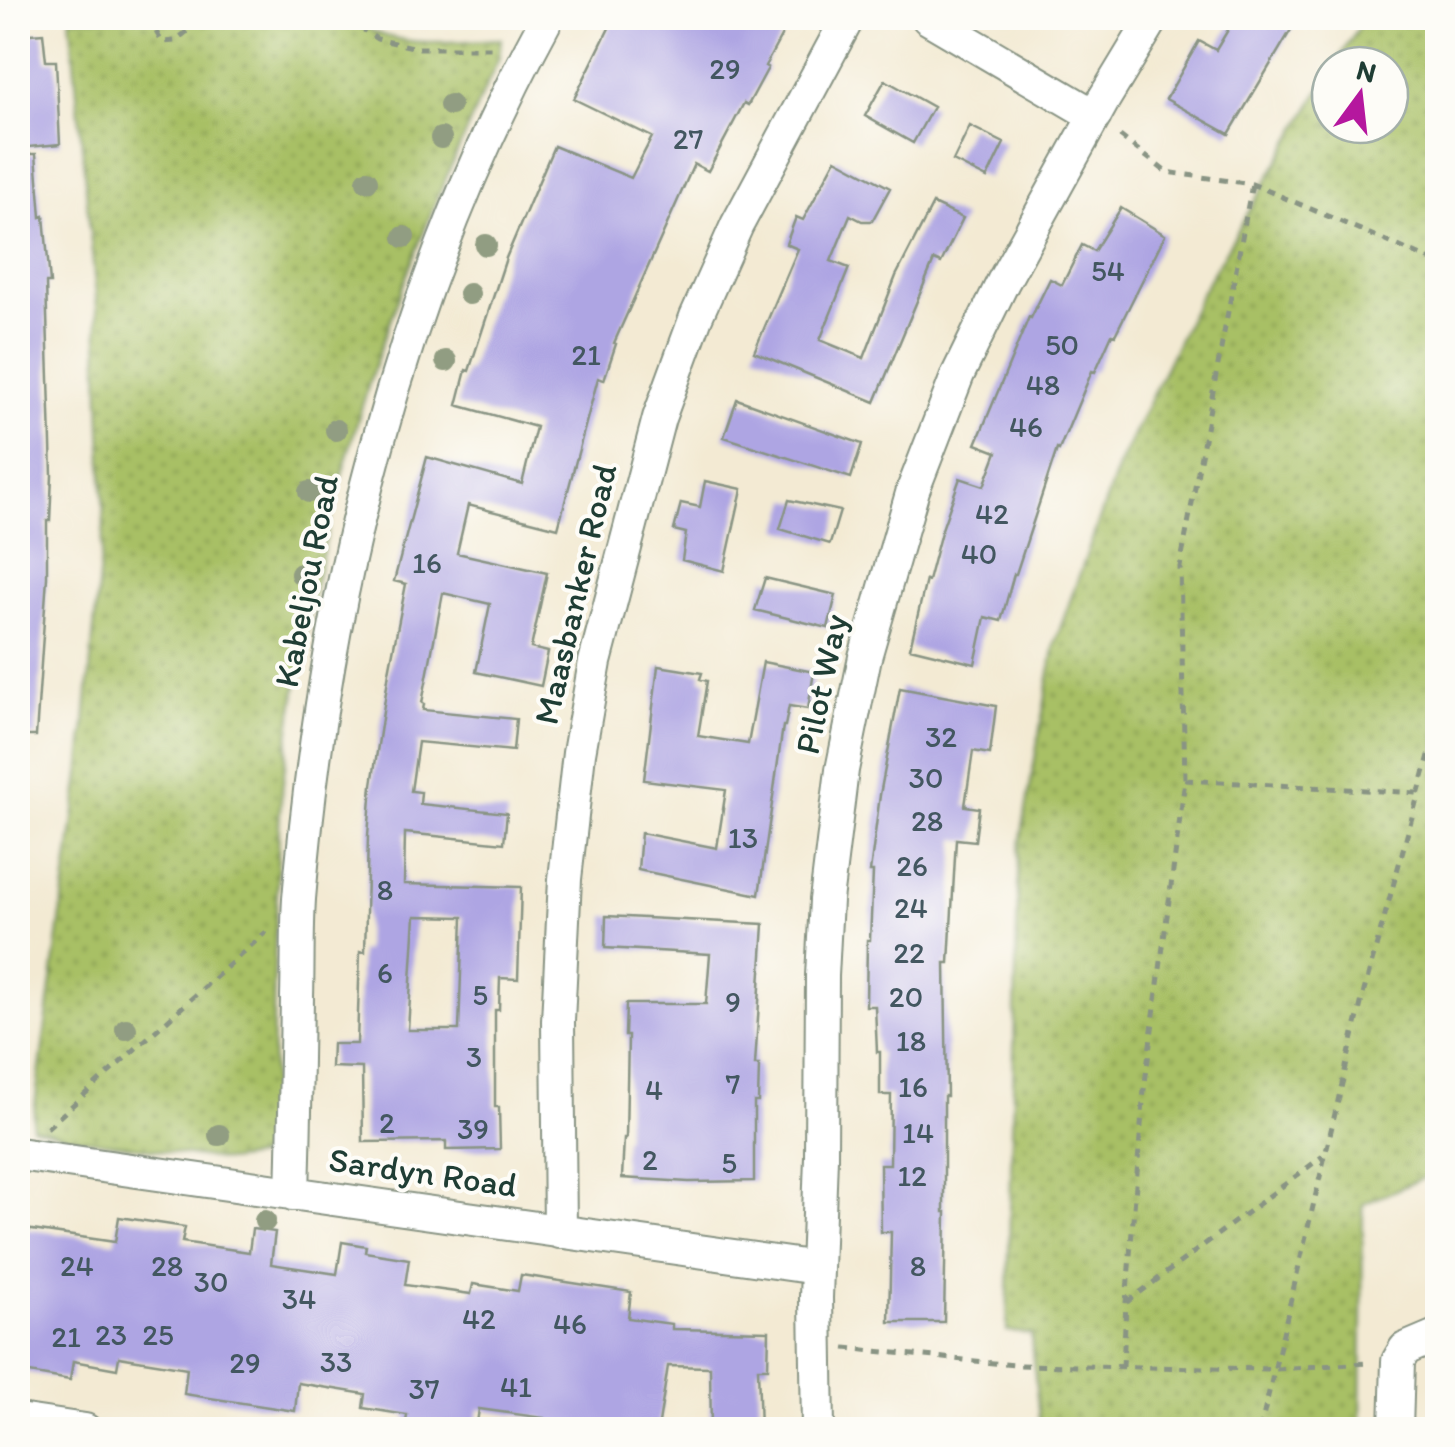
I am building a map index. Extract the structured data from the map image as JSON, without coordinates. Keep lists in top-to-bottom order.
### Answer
{
  "streets": {
    "street": [
      "Kabeljou Road",
      "Maasbanker Road",
      "Pilot Way",
      "Sardyn Road"
    ]
  },
  "crossings": [
    ["Kabeljou Road", "Sardyn Road"],
    ["Maasbanker Road", "Sardyn Road"],
    ["Pilot Way", "Sardyn Road"]
  ],
  "house_numbers": [
    "29",
    "27",
    "54",
    "50",
    "21",
    "48",
    "46",
    "42",
    "40",
    "16",
    "32",
    "30",
    "28",
    "13",
    "26",
    "8",
    "24",
    "22",
    "6",
    "5",
    "20",
    "9",
    "18",
    "3",
    "7",
    "16",
    "4",
    "2",
    "39",
    "14",
    "2",
    "5",
    "12",
    "24",
    "28",
    "8",
    "30",
    "34",
    "42",
    "46",
    "23",
    "25",
    "21",
    "33",
    "29",
    "41",
    "37"
  ],
  "north": "top"
}
